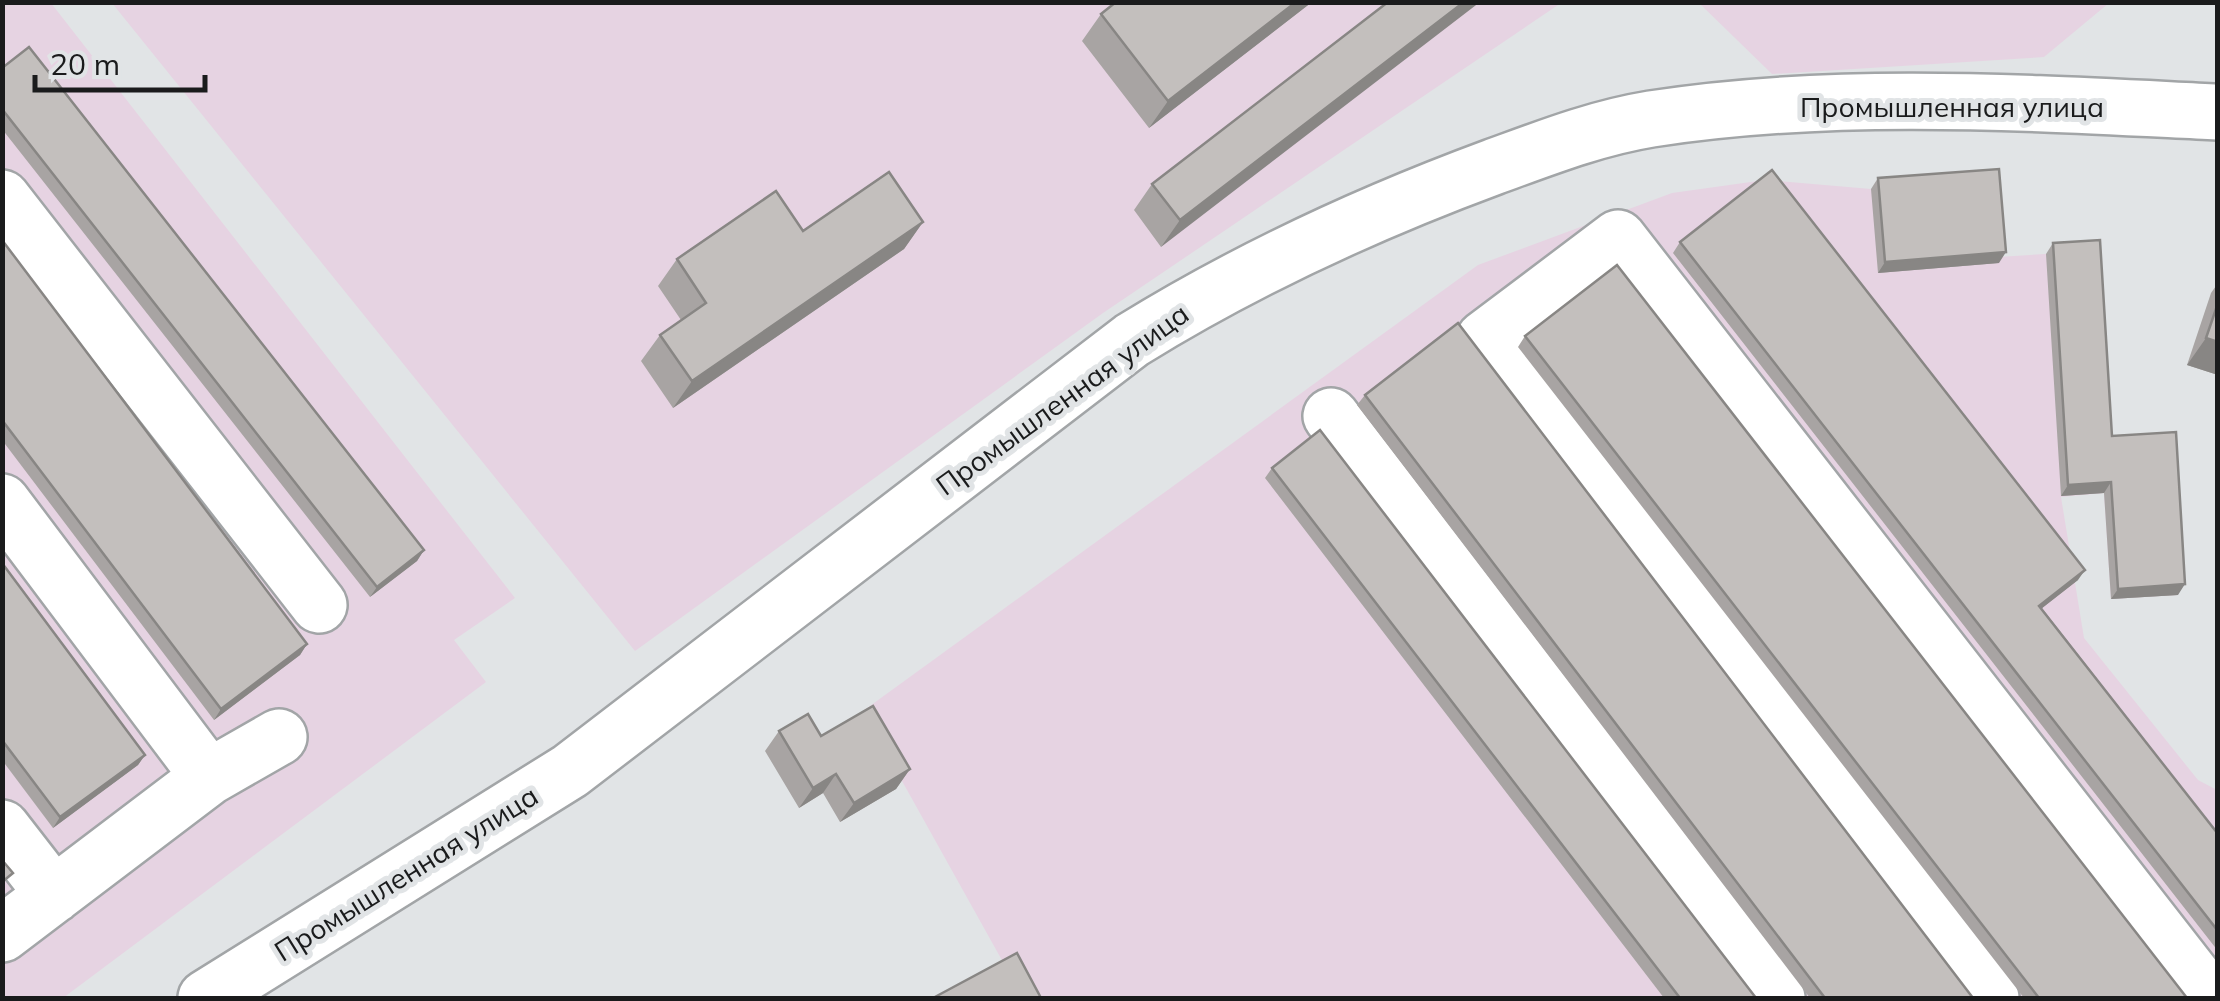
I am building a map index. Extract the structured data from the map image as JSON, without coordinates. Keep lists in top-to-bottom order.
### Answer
{
  "streets": {
    "street": ["Промышленная улица"]
  },
  "scale_bar": "20 m"
}
